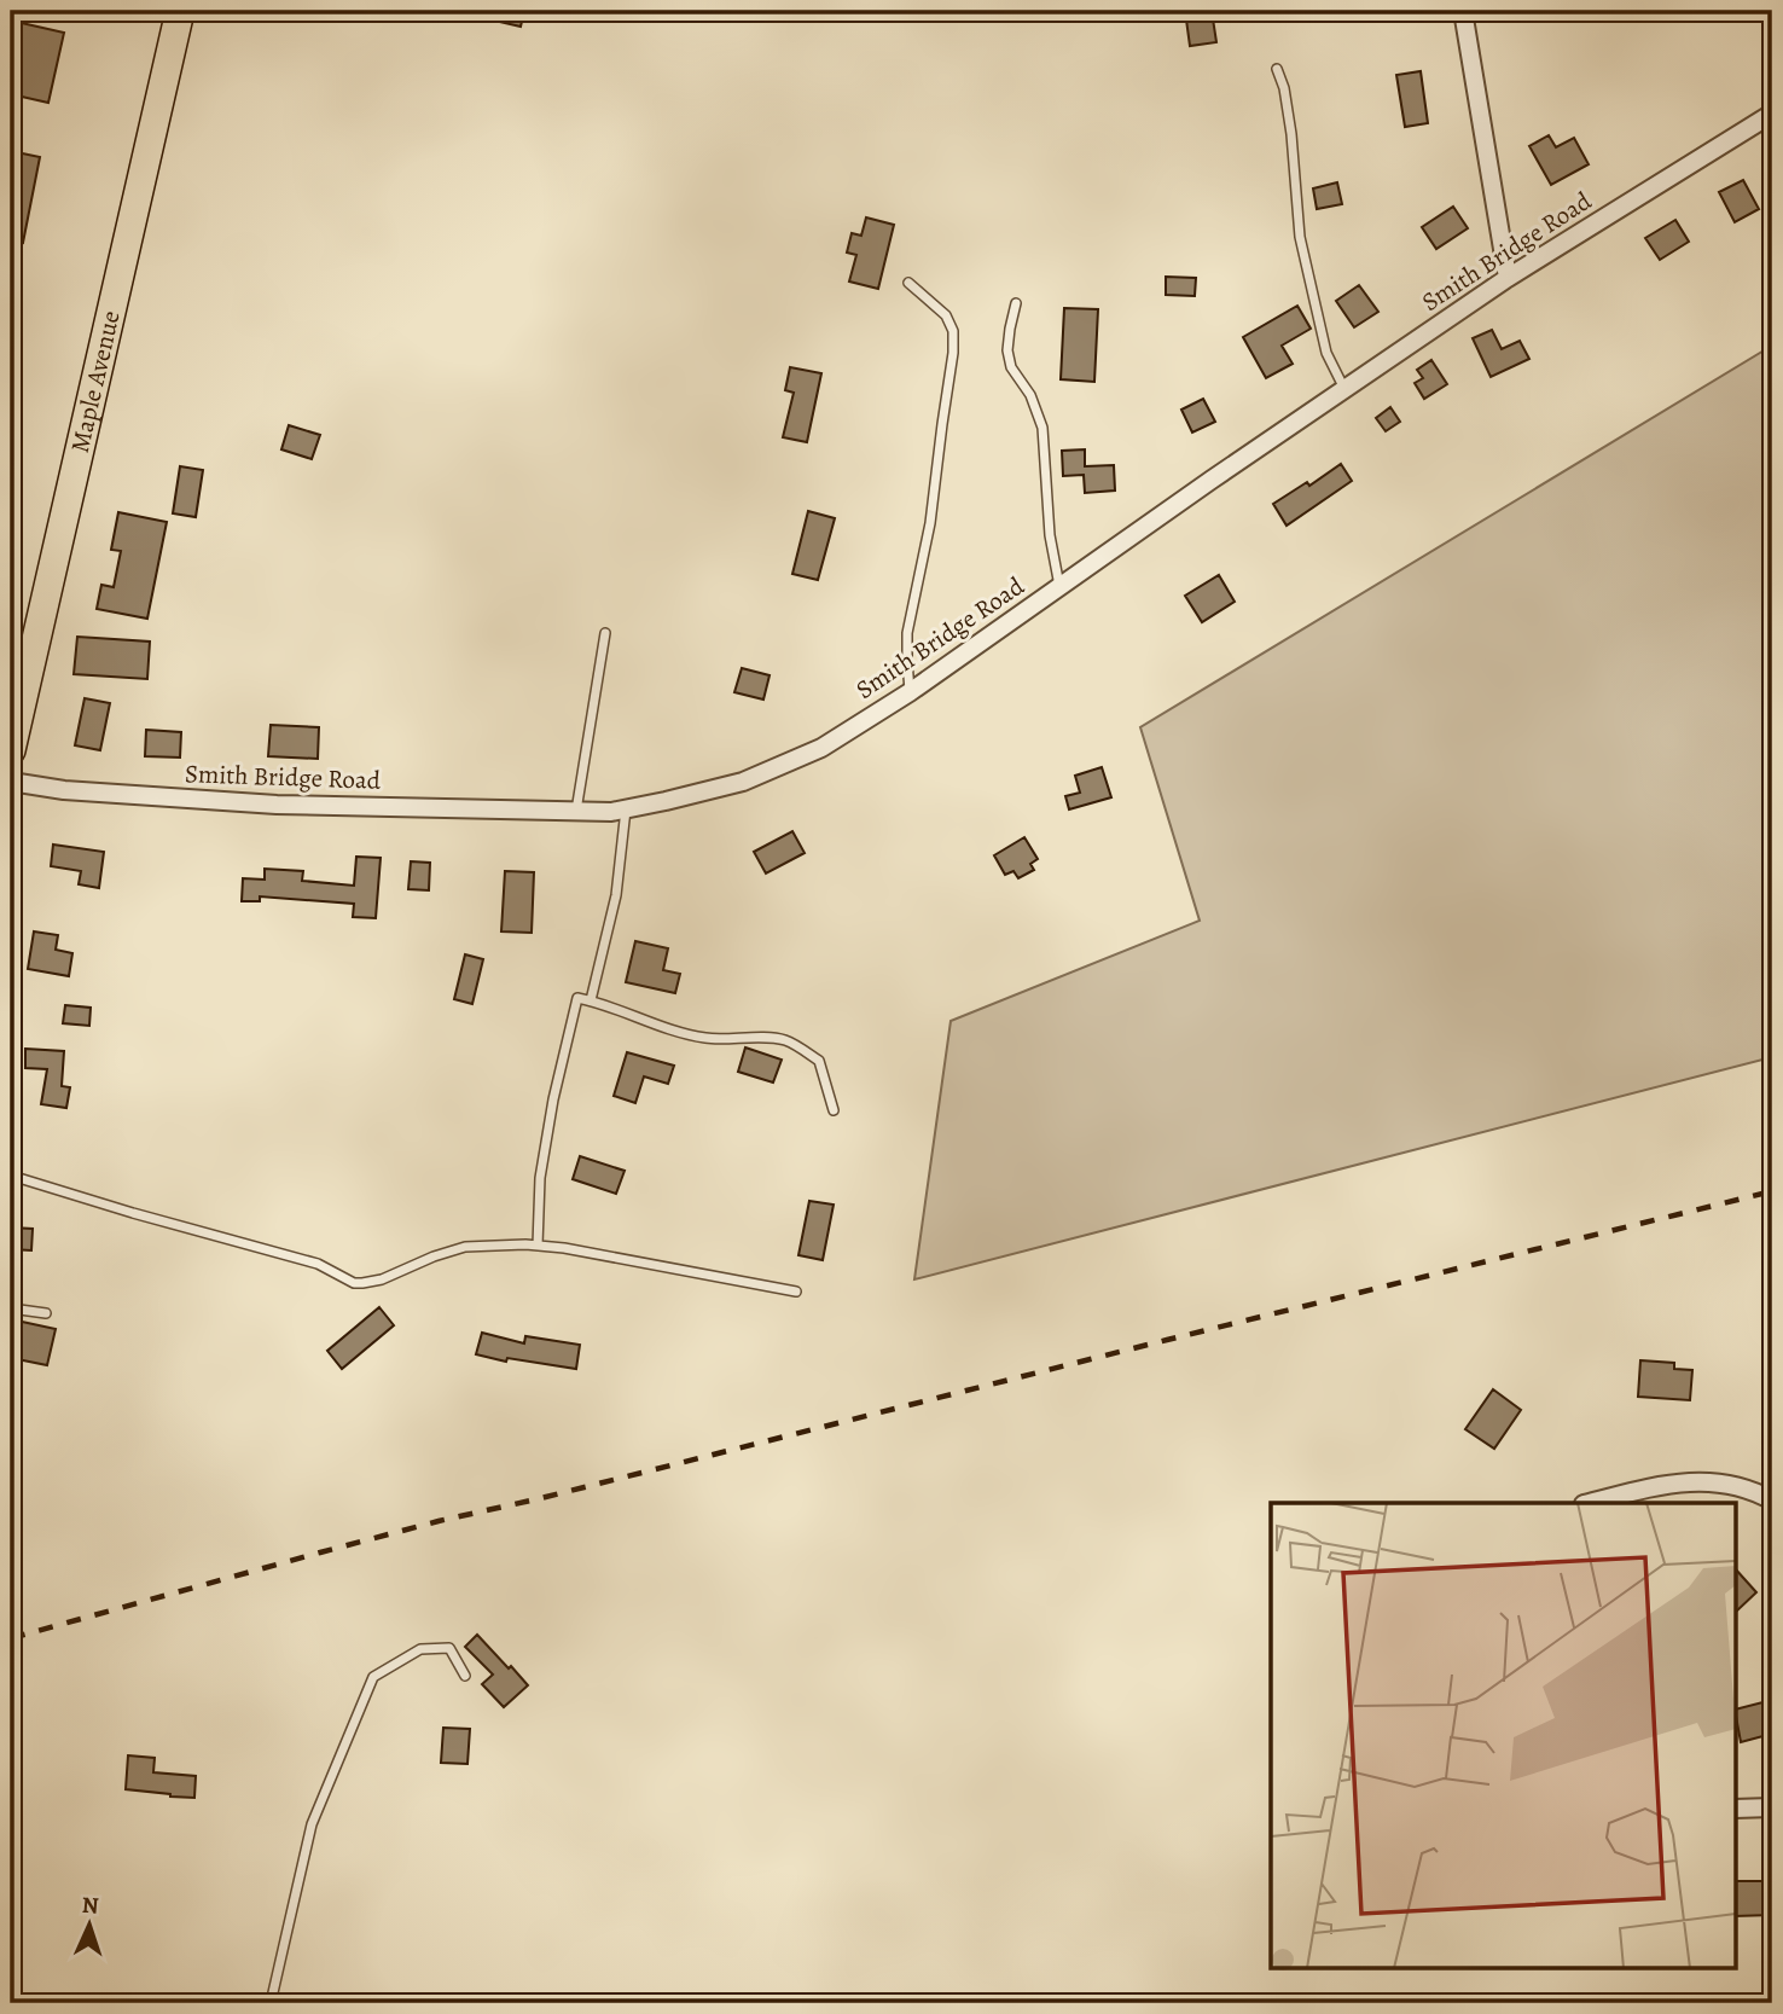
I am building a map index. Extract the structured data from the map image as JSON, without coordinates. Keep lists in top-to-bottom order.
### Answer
{
  "streets": {
    "main road": ["Maple Avenue"],
    "street": ["Smith Bridge Road"]
  },
  "north": "top"
}
